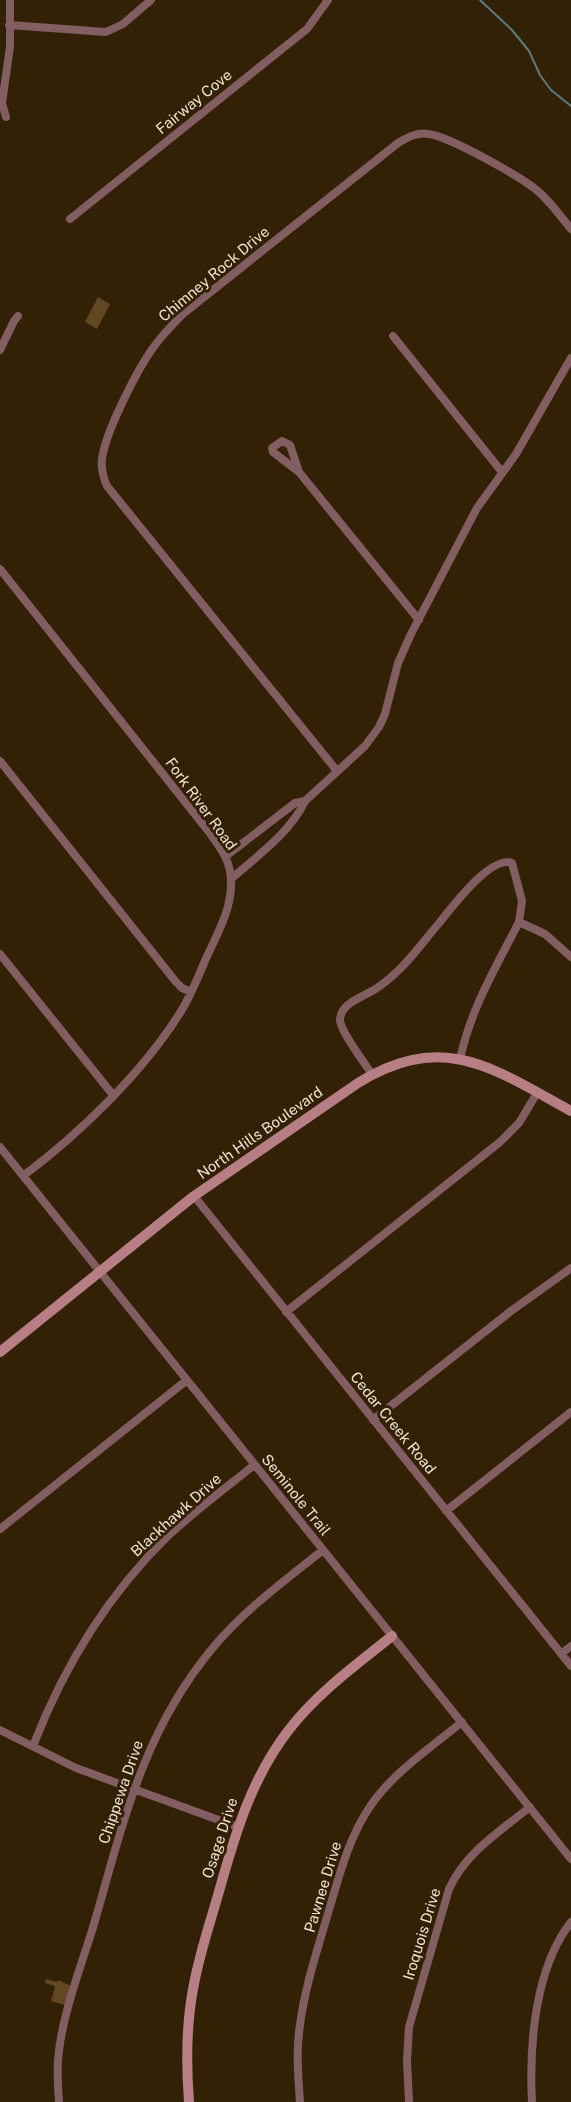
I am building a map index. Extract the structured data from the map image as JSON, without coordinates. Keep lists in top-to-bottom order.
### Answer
{
  "streets": {
    "street": [
      "Fairway Cove",
      "Chimney Rock Drive",
      "Fork River Road",
      "North Hills Boulevard",
      "Cedar Creek Road",
      "Seminole Trail",
      "Blackhawk Drive",
      "Chippewa Drive",
      "Osage Drive",
      "Pawnee Drive",
      "Iroquois Drive"
    ]
  },
  "crossings": [
    ["Fork River Road", "Seminole Trail"],
    ["North Hills Boulevard", "Cedar Creek Road"],
    ["North Hills Boulevard", "Seminole Trail"],
    ["Seminole Trail", "Blackhawk Drive"],
    ["Seminole Trail", "Chippewa Drive"],
    ["Seminole Trail", "Osage Drive"],
    ["Seminole Trail", "Pawnee Drive"],
    ["Seminole Trail", "Iroquois Drive"]
  ]
}
